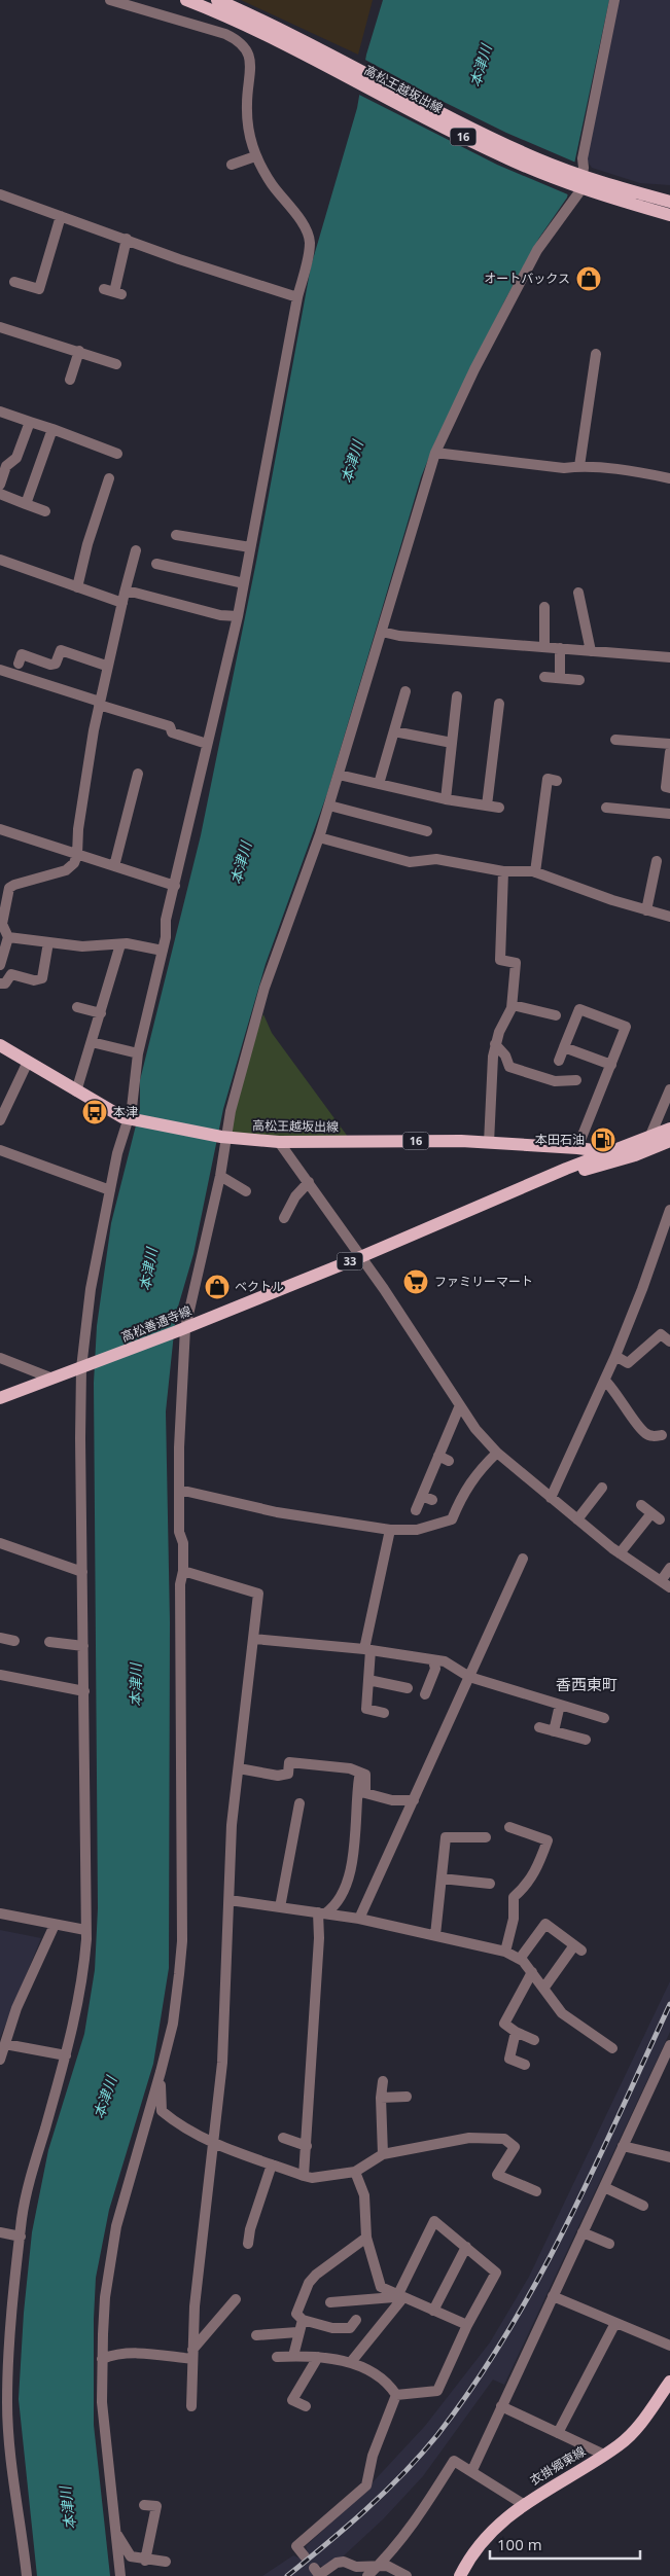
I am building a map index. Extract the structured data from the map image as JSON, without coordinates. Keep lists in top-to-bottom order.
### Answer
{
  "streets": {
    "main road": [
      "高松王越坂出線",
      "16",
      "33",
      "高松善通寺線",
      "衣掛郷東線"
    ]
  },
  "crossings": [
    ["高松王越坂出線", "高松善通寺線"]
  ],
  "districts": ["香西東町"],
  "water": ["本津川"],
  "places": {
    "shop": ["オートバックス", "ベクトル"],
    "bus stop": ["本津"],
    "fuel station": ["本田石油"],
    "supermarket": ["ファミリーマート"]
  },
  "scale_bar": "100 m"
}
